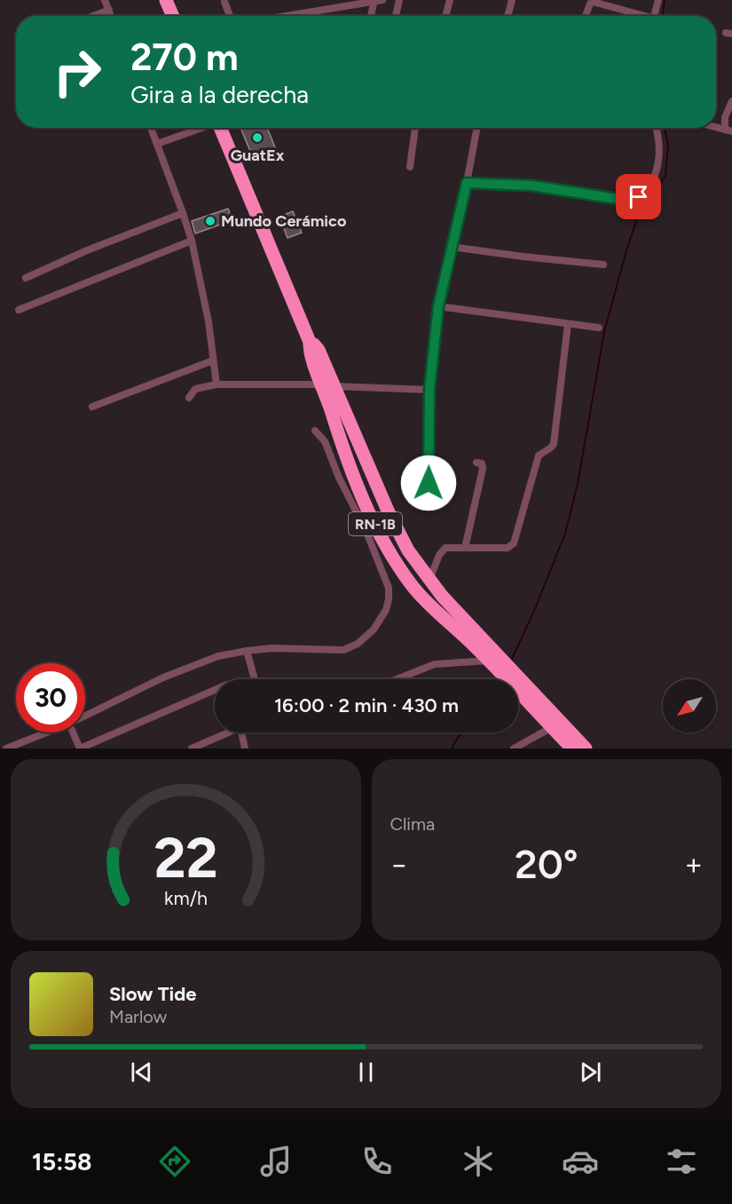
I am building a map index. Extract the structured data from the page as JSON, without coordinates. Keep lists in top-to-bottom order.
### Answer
{
  "streets": {
    "highway": ["RN-1B"]
  },
  "places": ["GuatEx", "Mundo Cerámico"],
  "north": "bottom left",
  "page": {
    "turn": ["270 m", "Gira a la derecha"],
    "limit": "30",
    "trip": "16:00 · 2 min · 430 m",
    "tile": "Clima",
    "heat": ["−", "20°", "+"],
    "song": ["Slow Tide", "Marlow"],
    "tabs": "15:58",
    "gauge": ["22", "km/h"]
  }
}
